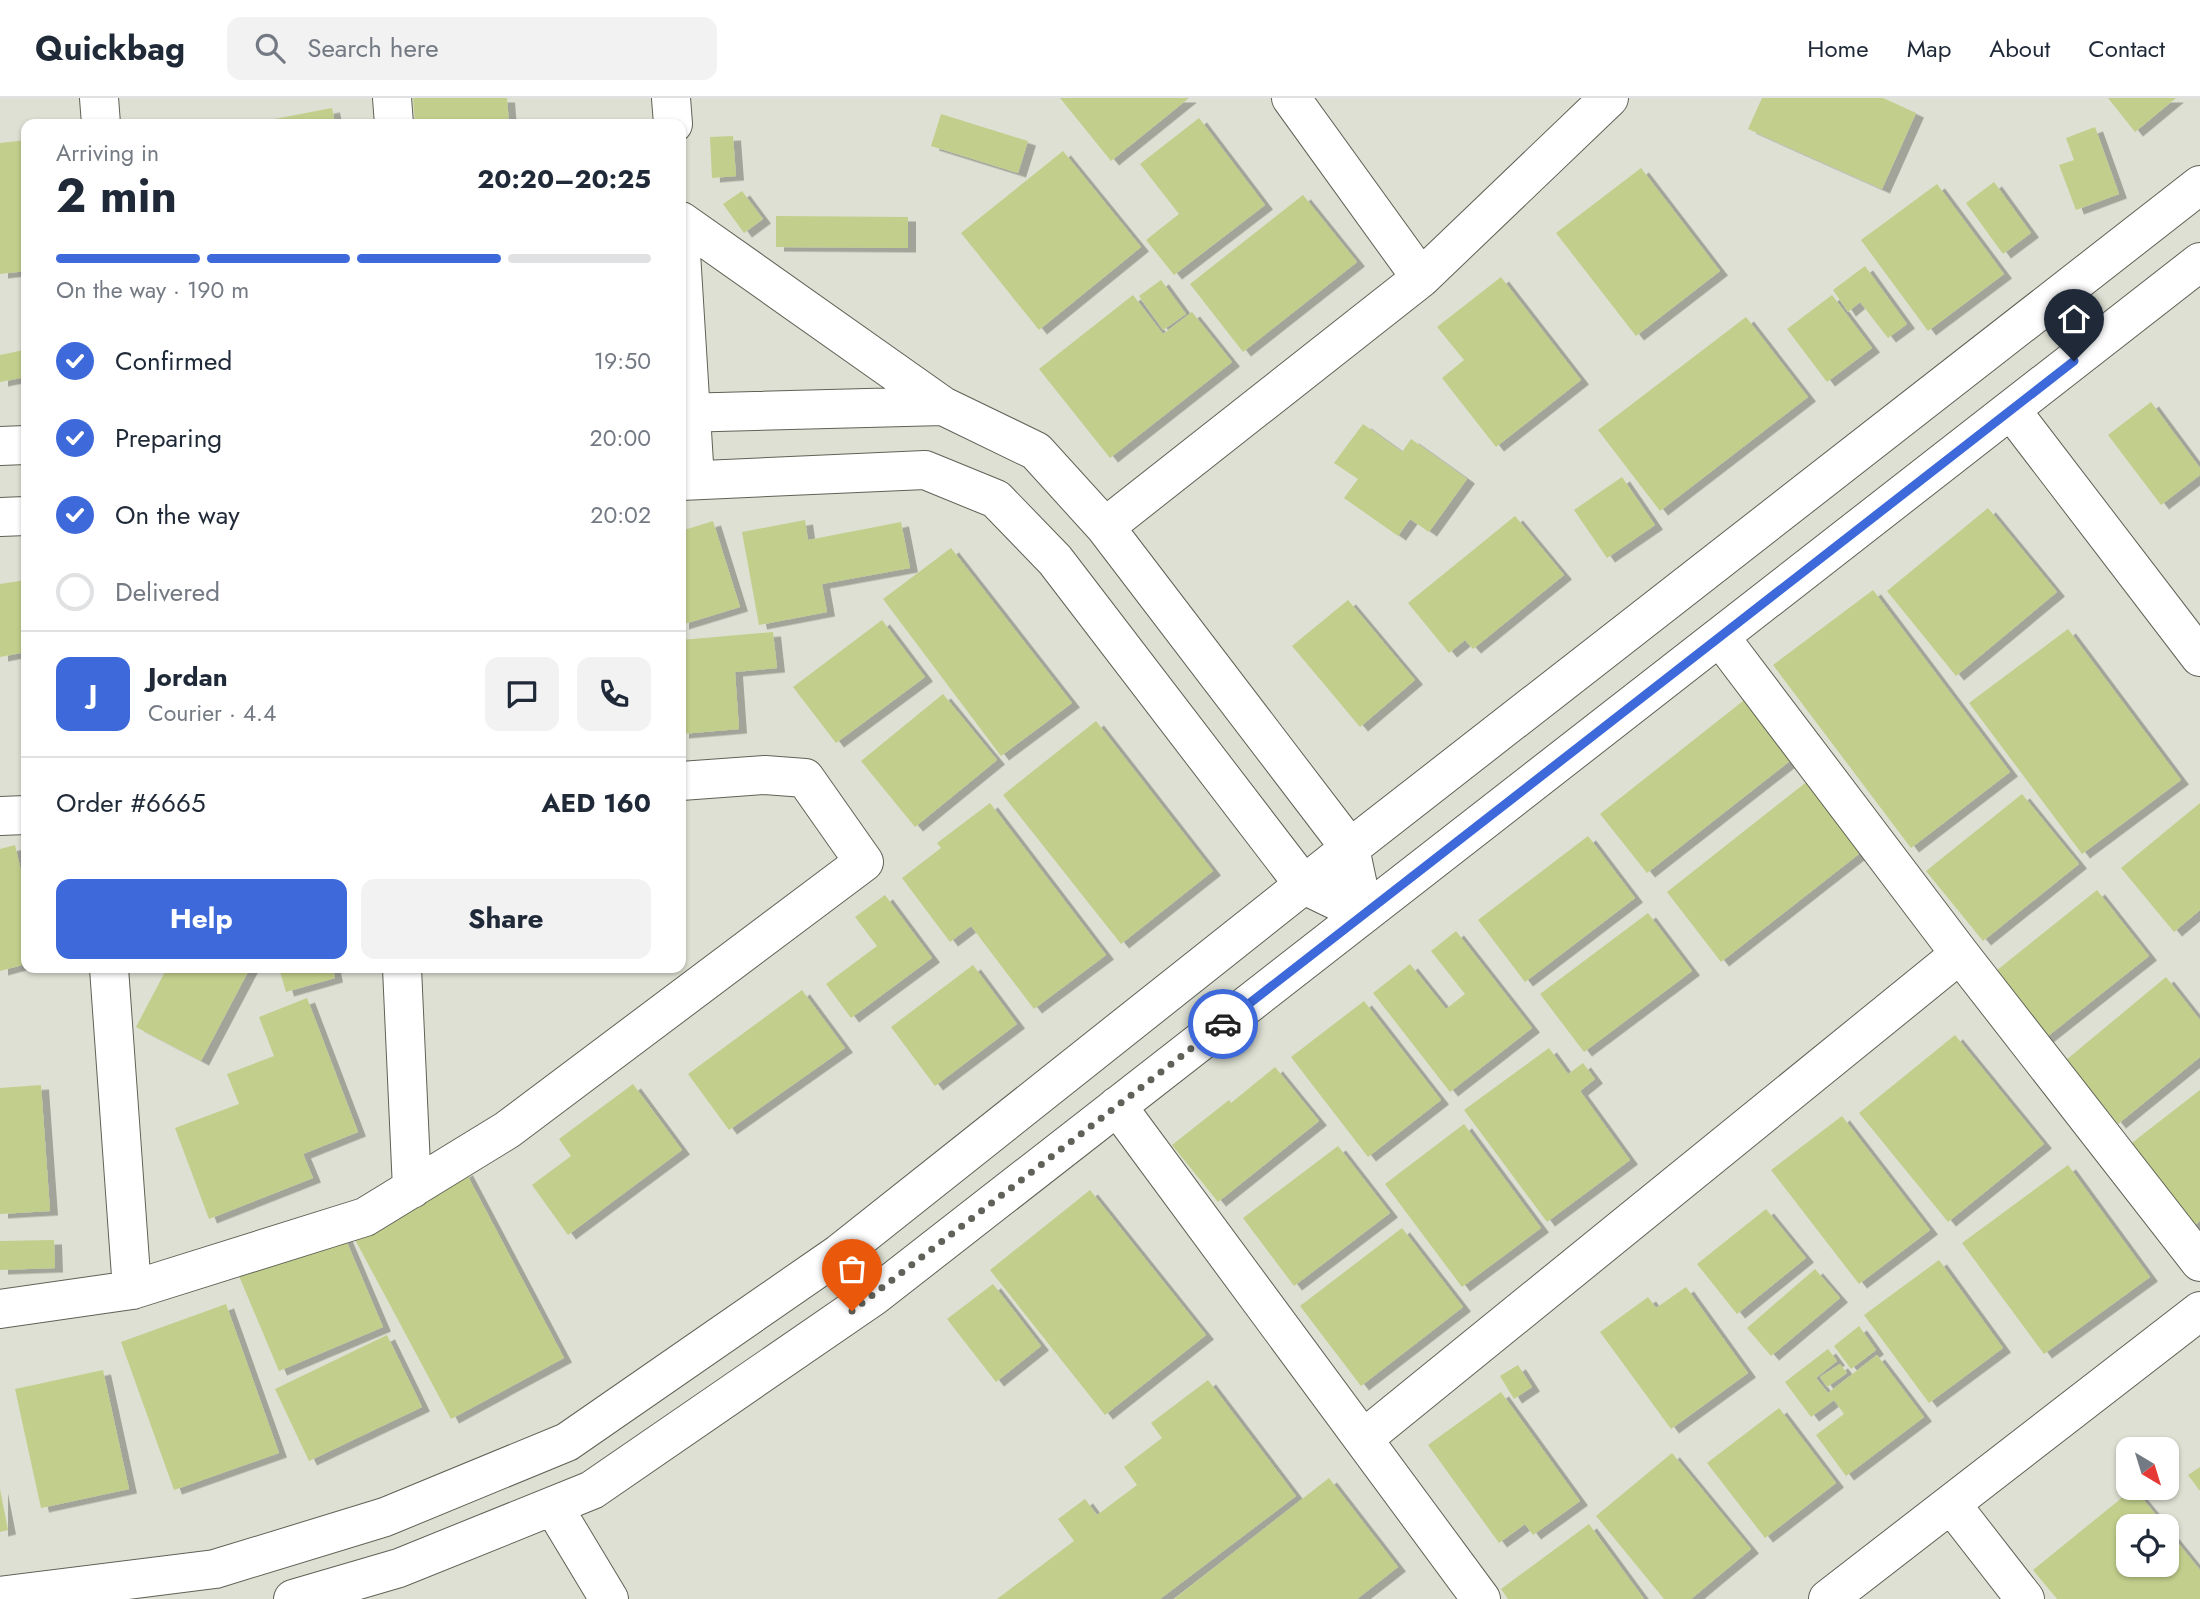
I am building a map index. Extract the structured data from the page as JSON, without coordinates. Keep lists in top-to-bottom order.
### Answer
{
  "north": "bottom right",
  "page": {
    "header": "Quickbag",
    "search": "Search here",
    "nav": [
      "Home",
      "Map",
      "About",
      "Contact"
    ],
    "heading": ["2 min", "Arriving in", "20:20–20:25"],
    "panel": [
      "Jordan",
      "Courier · 4.4",
      "Order #6665",
      "AED 160"
    ],
    "bar": "On the way · 190 m",
    "list": [
      ["Confirmed", "19:50"],
      ["Preparing", "20:00"],
      ["On the way", "20:02"],
      "Delivered"
    ],
    "round": "J",
    "buttons": ["Help", "Share"]
  }
}
